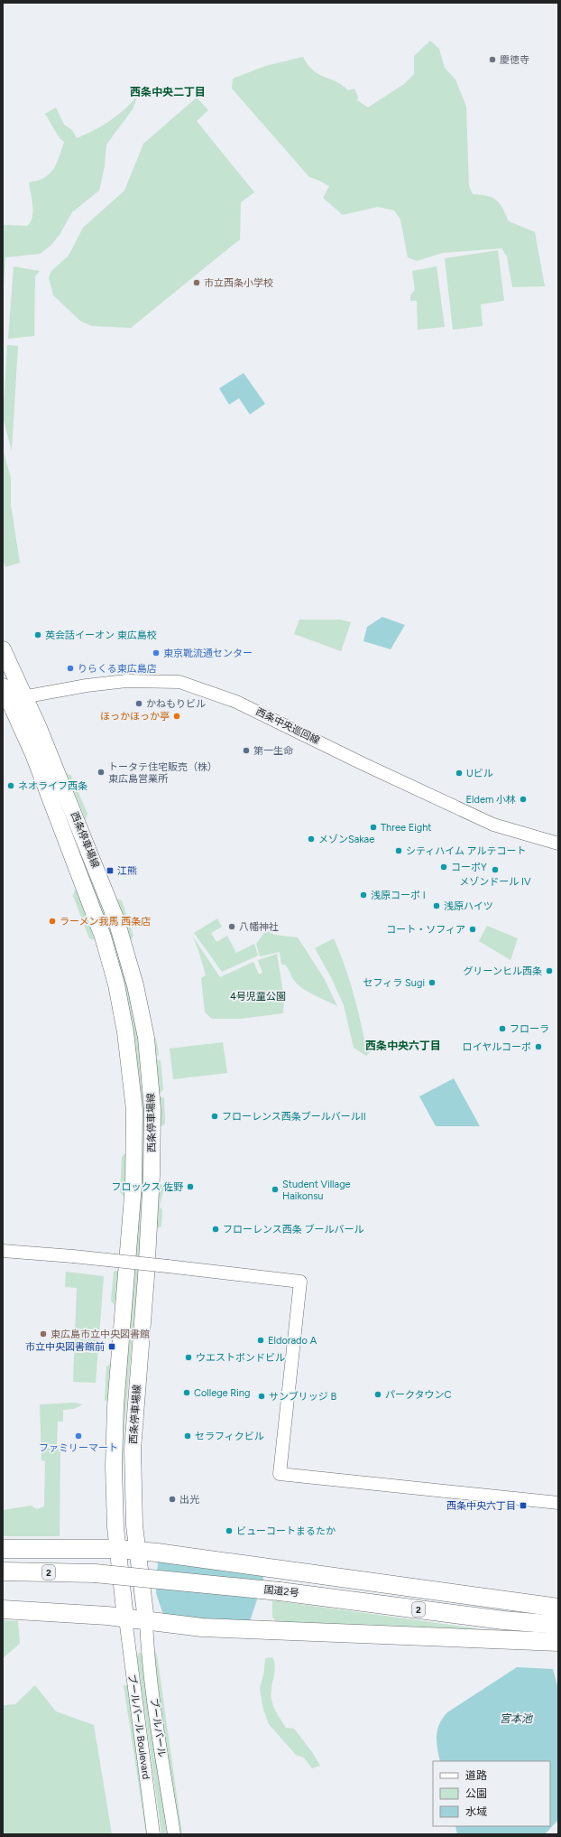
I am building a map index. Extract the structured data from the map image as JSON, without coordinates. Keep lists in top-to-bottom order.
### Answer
{
  "streets": {
    "highway": ["2", "国道2号"],
    "main road": ["西条停車場線"],
    "street": ["西条中央巡回線", "ブールバール Boulevard", "ブールバール"]
  },
  "crossings": [
    ["西条中央巡回線", "西条停車場線"],
    ["西条停車場線", "ブールバール Boulevard"],
    ["西条停車場線", "ブールバール"]
  ],
  "districts": ["西条中央二丁目", "西条中央六丁目"],
  "water": ["宮本池"],
  "parks": ["4号児童公園"],
  "places": {
    "other": [
      "慶徳寺",
      "市立西条小学校",
      "英会話イーオン 東広島校",
      "東京靴流通センター",
      "りらくる東広島店",
      "かねもりビル",
      "ほっかほっか亭",
      "第一生命",
      "トータテ住宅販売（株） 東広島営業所",
      "Uビル",
      "ネオライフ西条",
      "Eldem 小林",
      "Three Eight",
      "メゾンSakae",
      "シティハイム アルテコート",
      "コーポY",
      "メゾンドール IV",
      "浅原コーポ I",
      "浅原ハイツ",
      "ラーメン我馬 西条店",
      "八幡神社",
      "コート・ソフィア",
      "グリーンヒル西条",
      "セフィラ Sugi",
      "フローラ",
      "ロイヤルコーポ",
      "フローレンス西条ブールバールII",
      "フロックス 佐野",
      "Student Village Haikonsu",
      "フローレンス西条 ブールバール",
      "東広島市立中央図書館",
      "Eldorado A",
      "ウエストポンドビル",
      "College Ring",
      "パークタウンC",
      "サンブリッジ B",
      "ファミリーマート",
      "セラフィクビル",
      "出光",
      "ビューコートまるたか"
    ],
    "transit": ["江熊", "市立中央図書館前", "西条中央六丁目"]
  },
  "legend": ["道路", "公園", "水域"]
}
